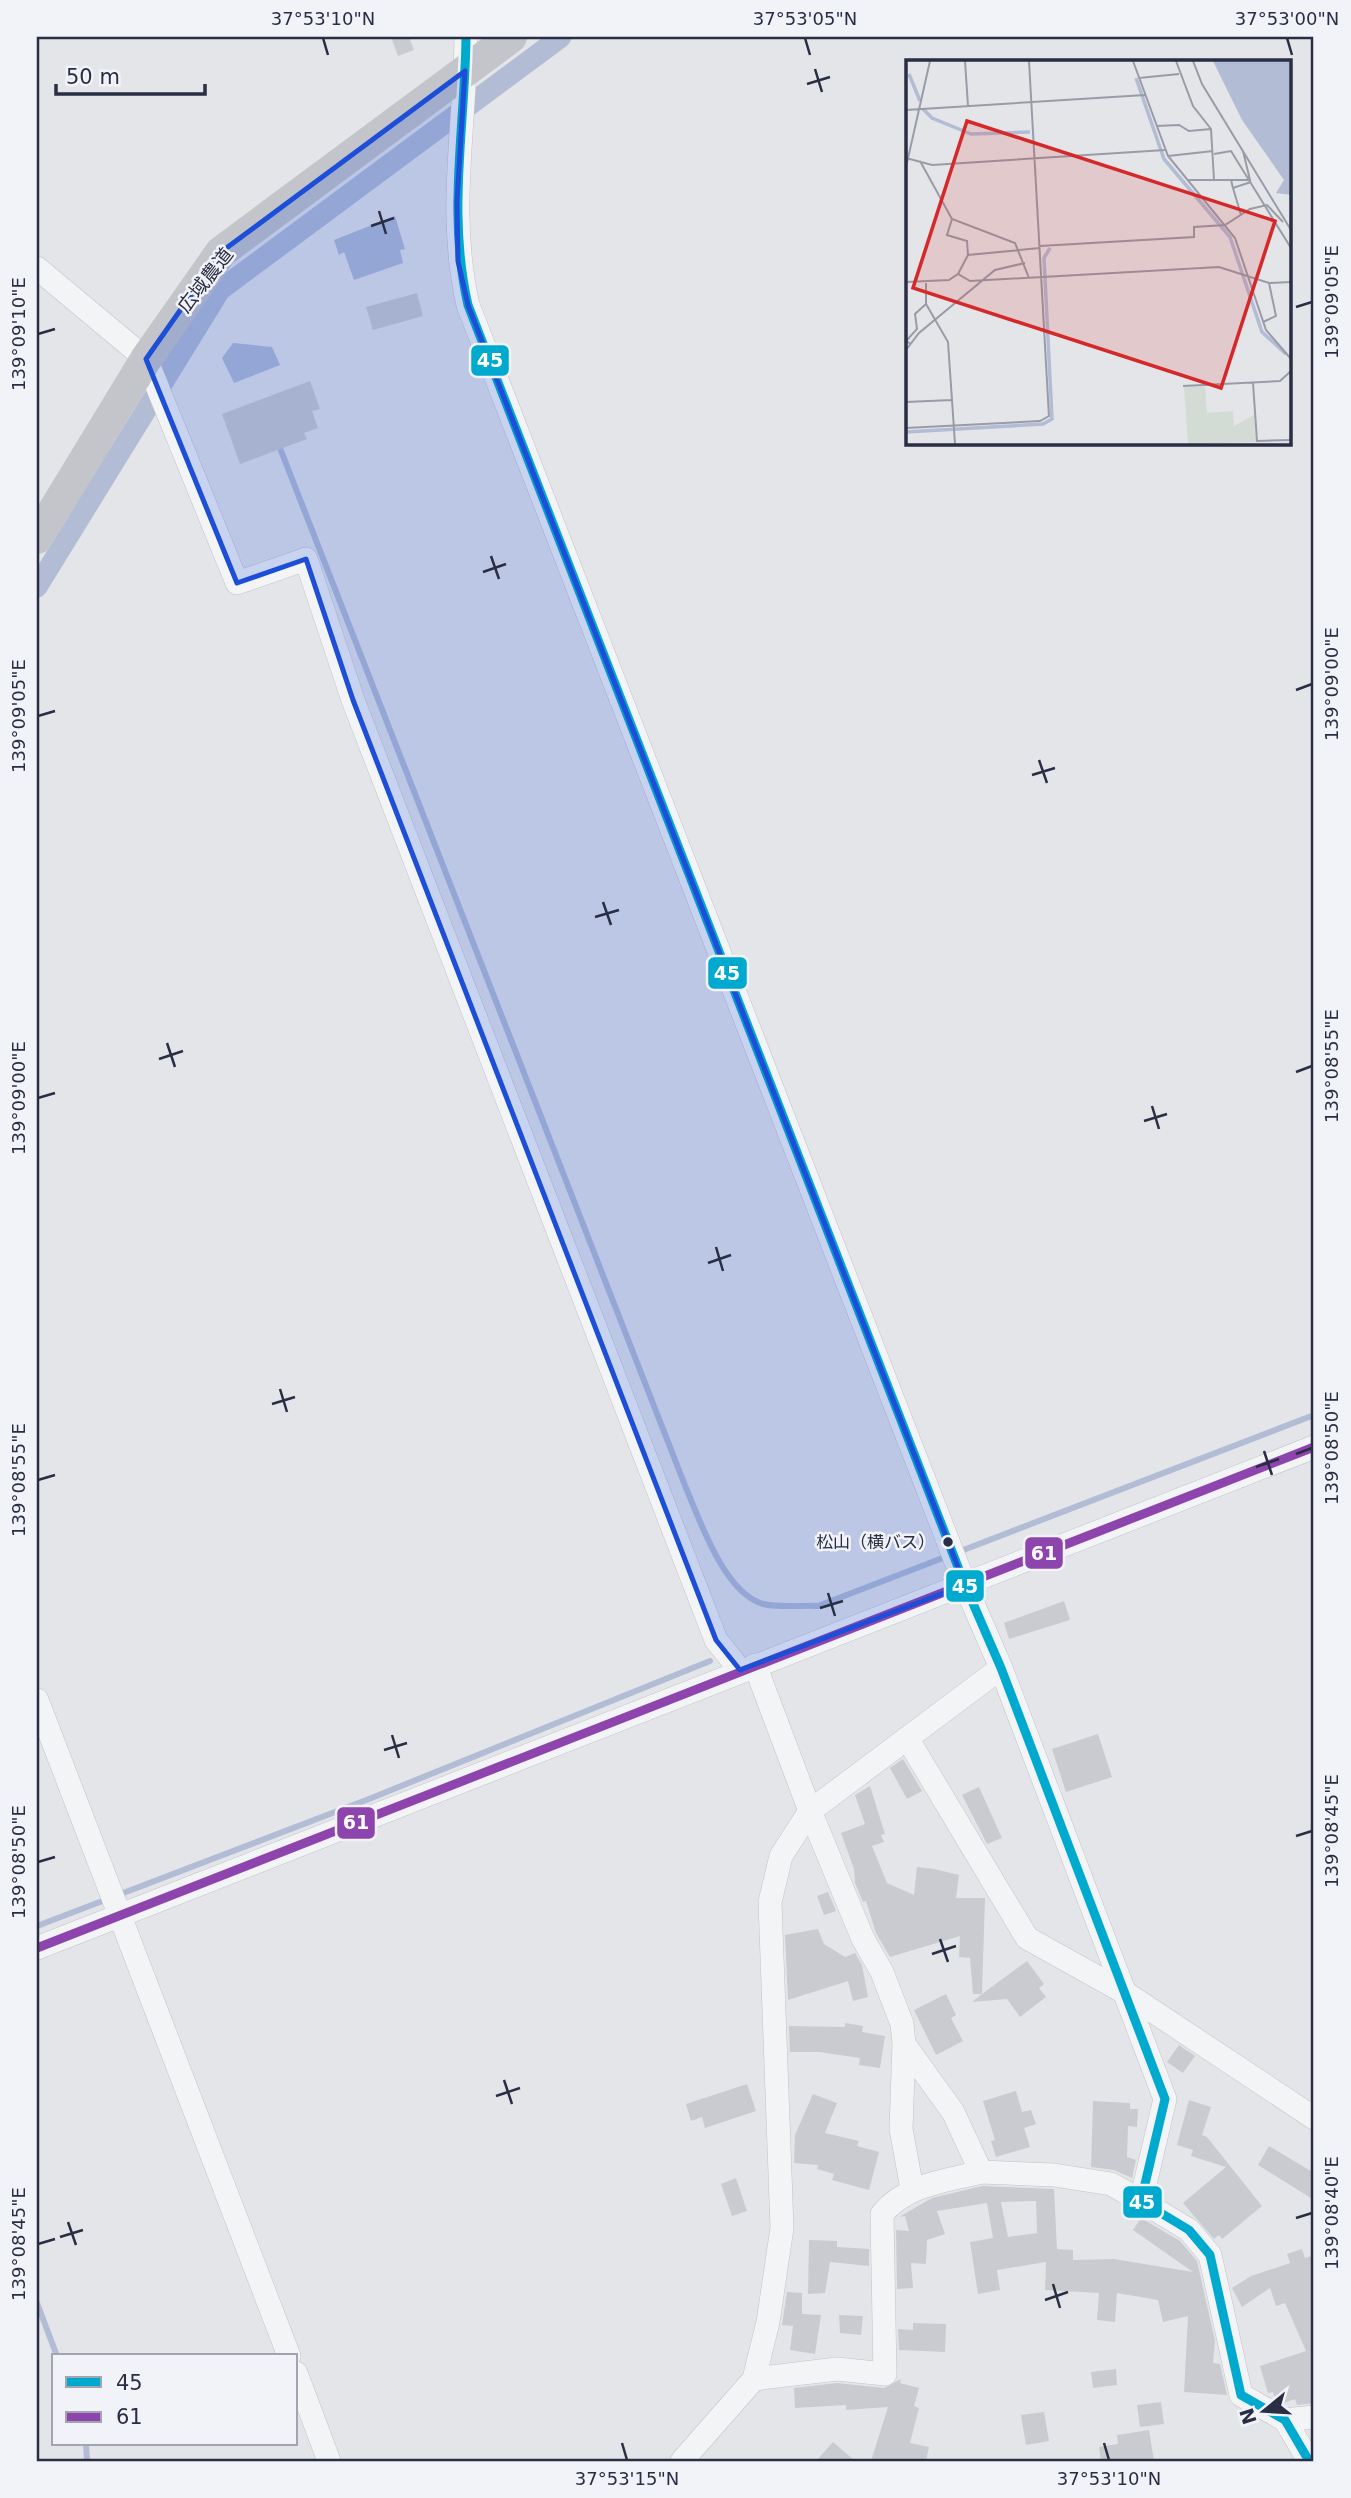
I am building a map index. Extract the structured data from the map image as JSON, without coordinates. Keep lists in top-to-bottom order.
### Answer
{
  "streets": {
    "street": ["広域農道"]
  },
  "places": ["松山（横バス）"],
  "lines": ["transit line 45", "transit line 61"],
  "legend": ["45", "61"],
  "scale_bar": "50 m",
  "north": "left",
  "coordinates": [
    "37°53'10\"N",
    "37°53'05\"N",
    "37°53'00\"N",
    "139°09'05\"E",
    "139°09'10\"E",
    "139°09'00\"E",
    "139°08'55\"E",
    "139°08'50\"E",
    "139°08'45\"E",
    "139°08'40\"E",
    "37°53'15\"N"
  ]
}
